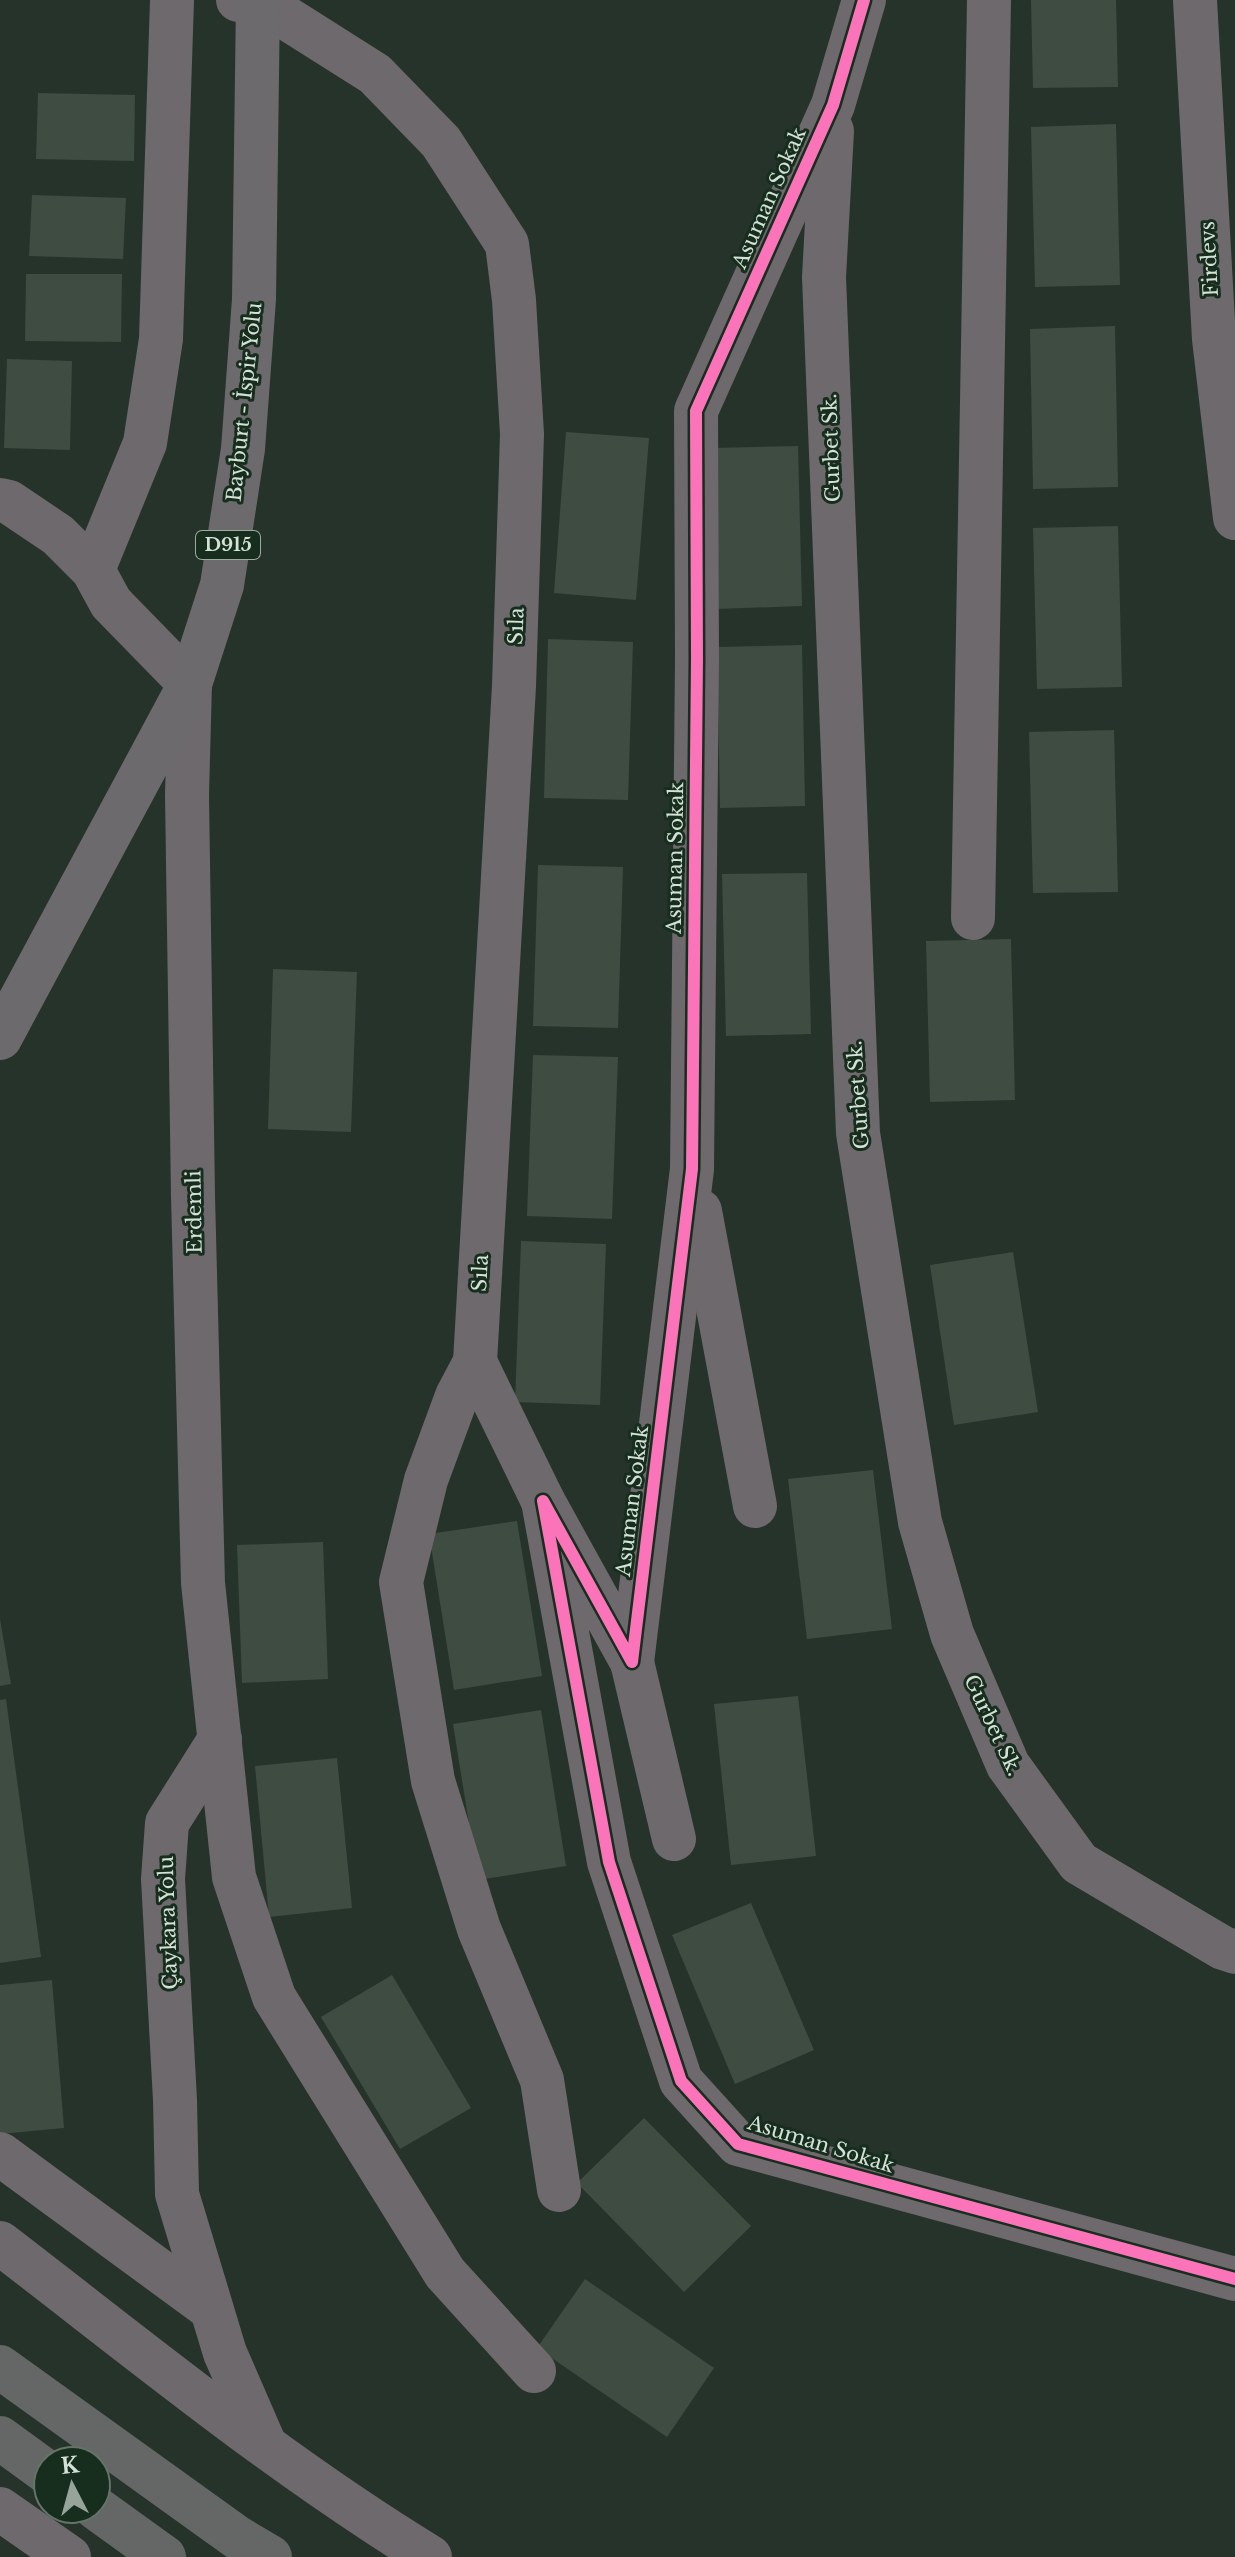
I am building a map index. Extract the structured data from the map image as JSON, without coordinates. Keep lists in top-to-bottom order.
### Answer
{
  "streets": {
    "main road": ["Bayburt - İspir Yolu", "D915"],
    "street": [
      "Asuman Sokak",
      "Firdevs",
      "Gurbet Sk.",
      "Sıla",
      "Erdemli",
      "Çaykara Yolu"
    ]
  },
  "crossings": [
    ["Asuman Sokak", "Gurbet Sk."],
    ["Bayburt - İspir Yolu", "Sıla"],
    ["Bayburt - İspir Yolu", "Erdemli"],
    ["Erdemli", "Çaykara Yolu"]
  ],
  "north": "top"
}
